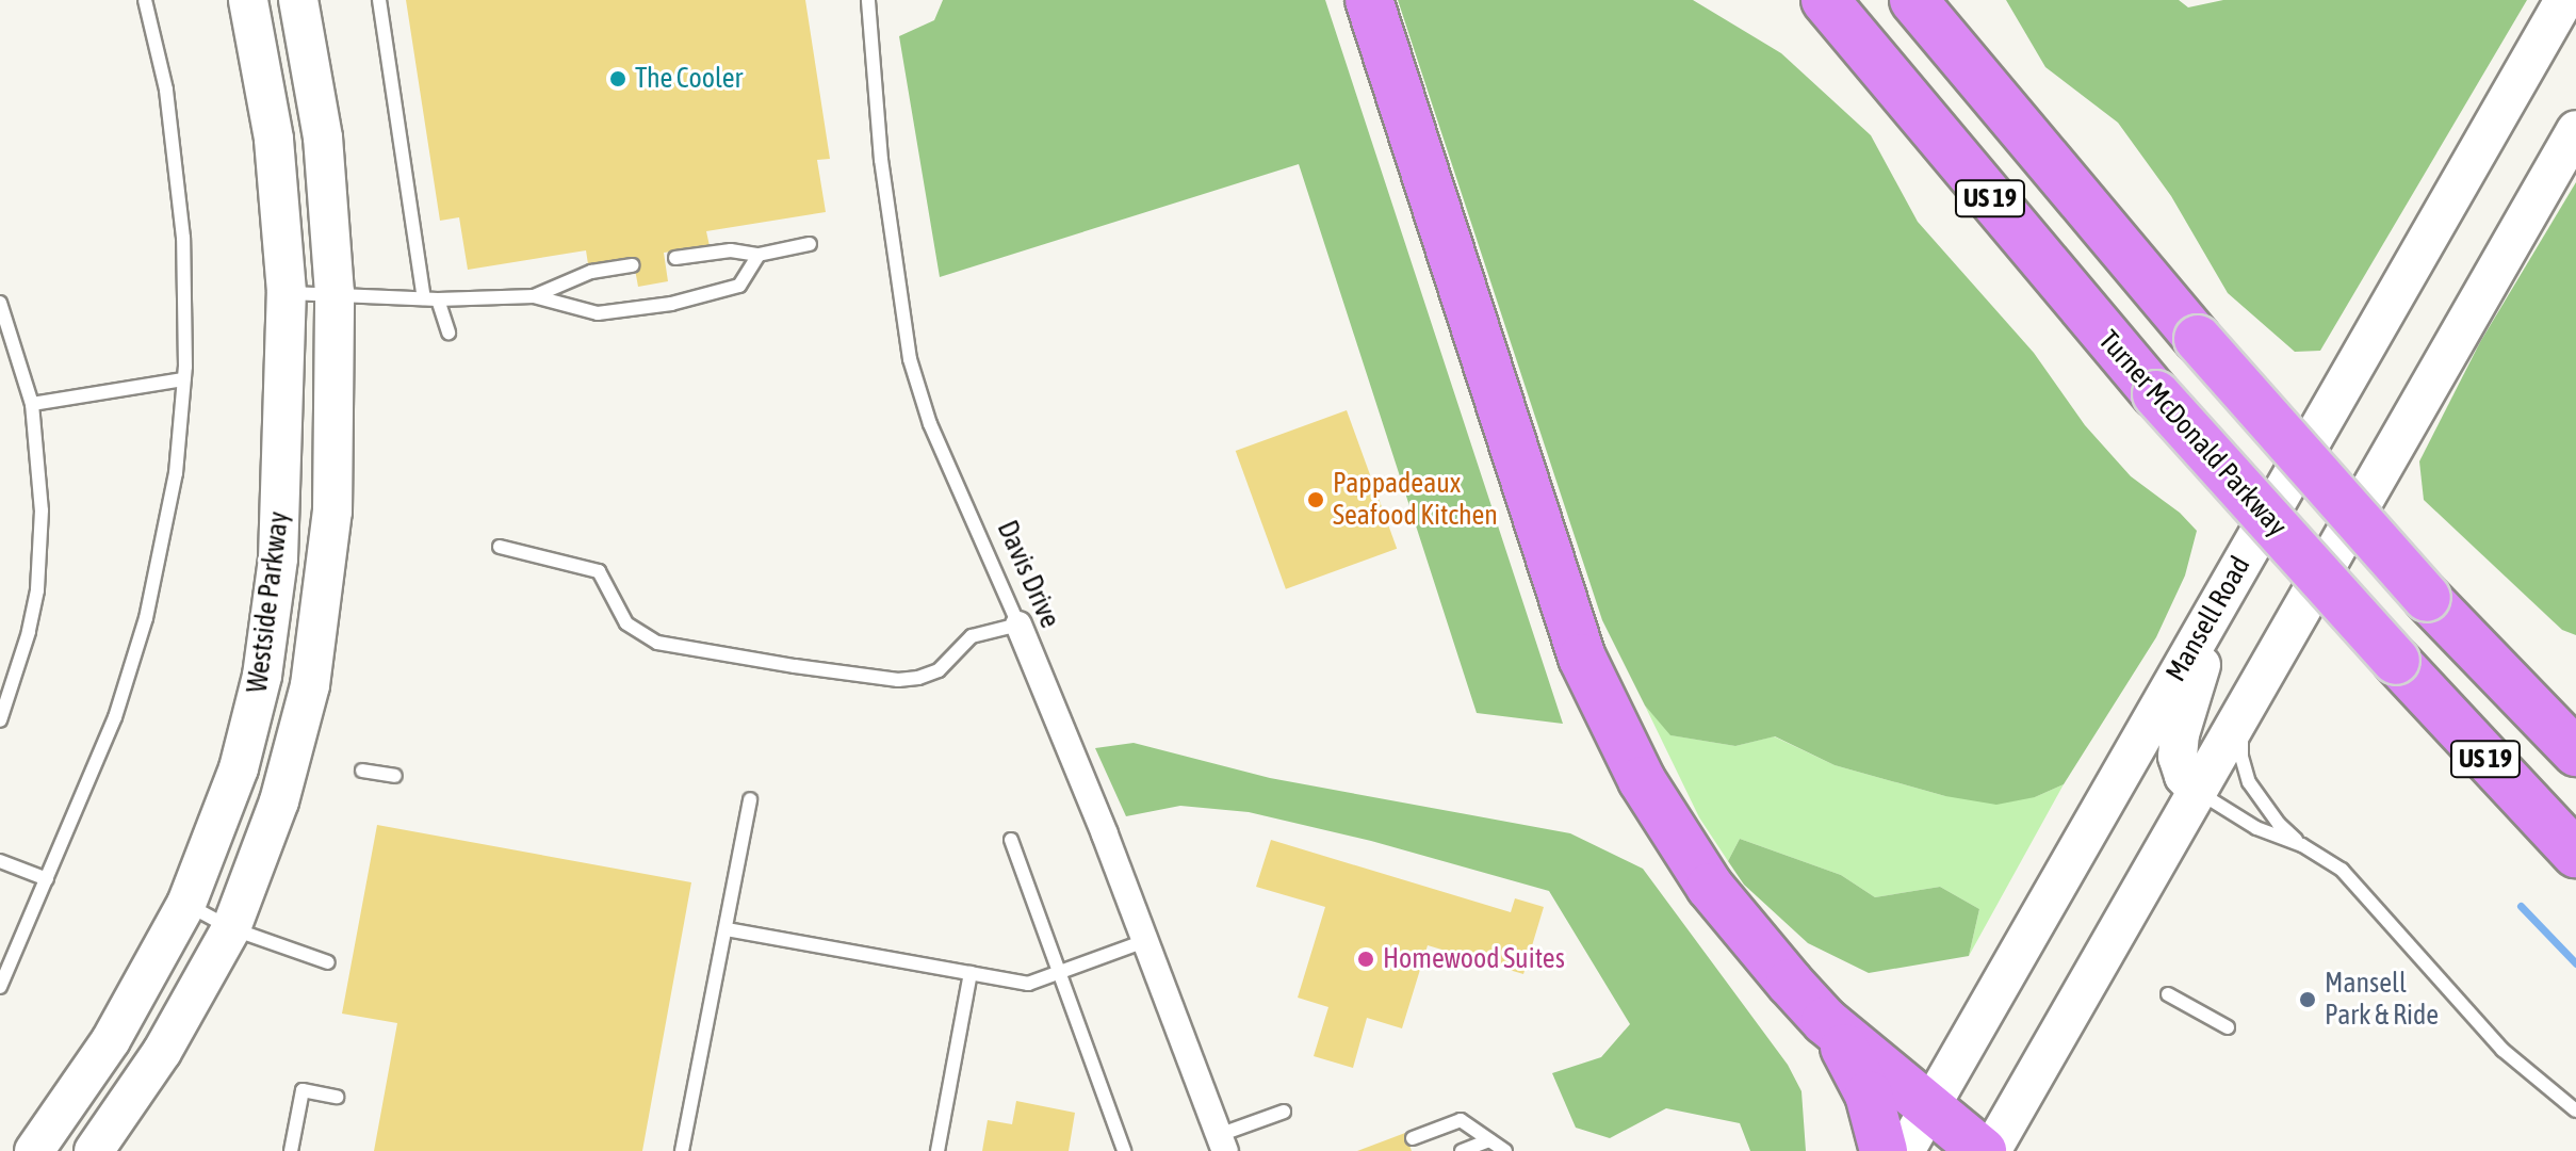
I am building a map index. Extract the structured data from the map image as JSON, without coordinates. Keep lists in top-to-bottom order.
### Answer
{
  "streets": {
    "highway": ["US 19", "Turner McDonald Parkway"],
    "main road": ["Westside Parkway", "Mansell Road"],
    "street": ["Davis Drive"]
  },
  "places": [
    "The Cooler",
    "Pappadeaux Seafood Kitchen",
    "Homewood Suites",
    "Mansell Park & Ride"
  ]
}
